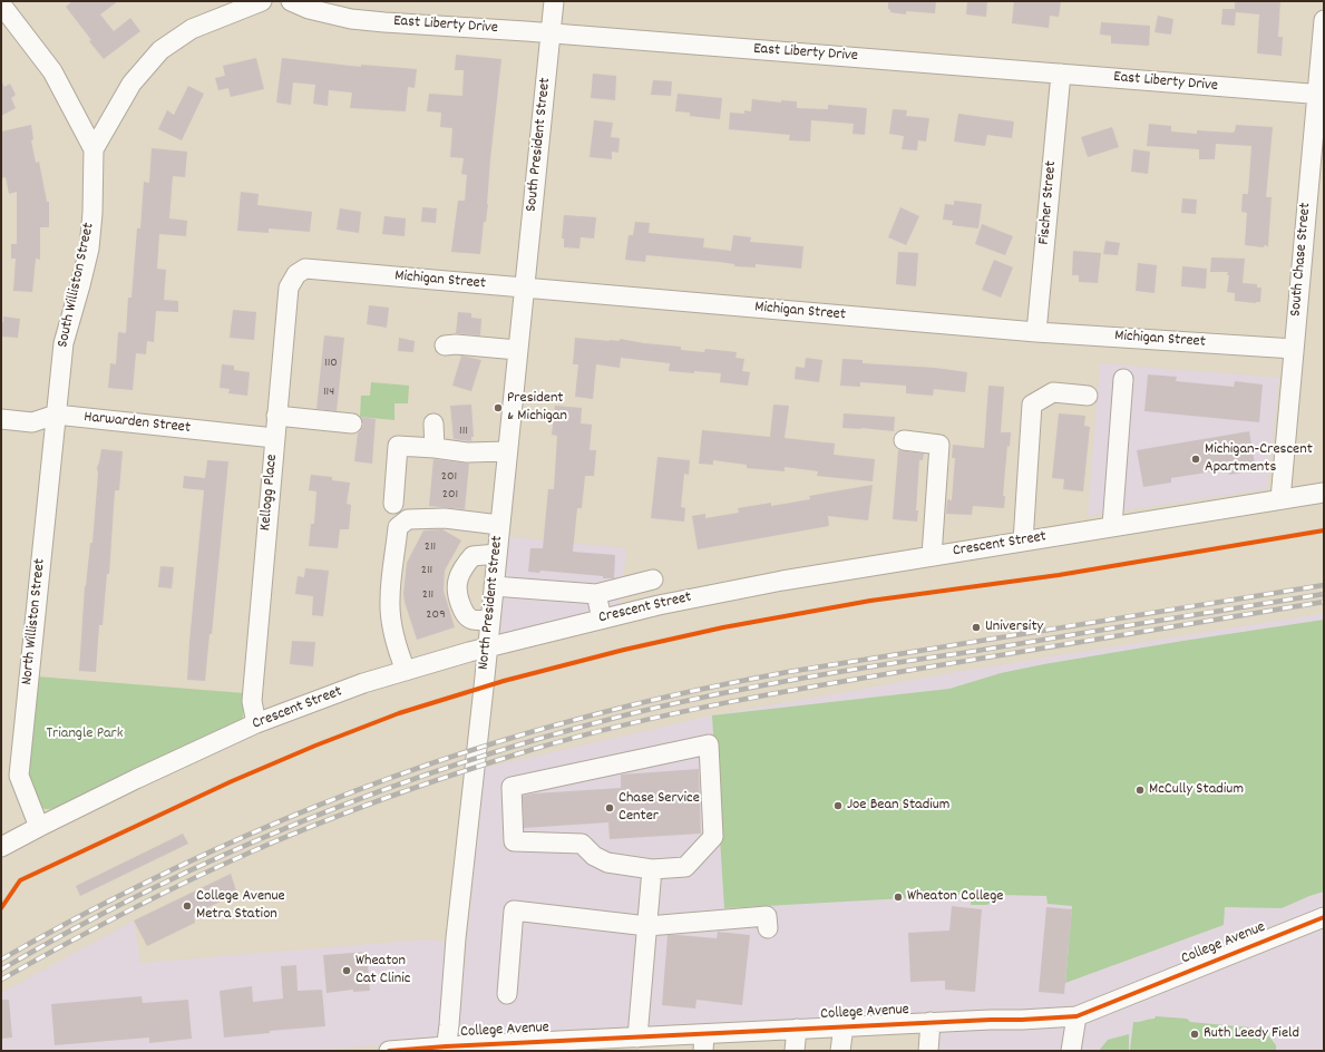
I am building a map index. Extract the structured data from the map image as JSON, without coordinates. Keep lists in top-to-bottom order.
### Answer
{
  "streets": {
    "street": [
      "East Liberty Drive",
      "South President Street",
      "Fischer Street",
      "South Chase Street",
      "Michigan Street",
      "South Williston Street",
      "Harwarden Street",
      "Kellogg Place",
      "Crescent Street",
      "North President Street",
      "North Williston Street",
      "College Avenue"
    ]
  },
  "crossings": [
    ["East Liberty Drive", "South President Street"],
    ["East Liberty Drive", "Fischer Street"],
    ["East Liberty Drive", "South Chase Street"],
    ["South President Street", "Michigan Street"],
    ["South President Street", "North President Street"],
    ["Fischer Street", "Michigan Street"],
    ["South Chase Street", "Michigan Street"],
    ["South Chase Street", "Crescent Street"],
    ["Michigan Street", "Kellogg Place"],
    ["Michigan Street", "North President Street"],
    ["South Williston Street", "Harwarden Street"],
    ["South Williston Street", "North Williston Street"],
    ["Harwarden Street", "Kellogg Place"],
    ["Harwarden Street", "North Williston Street"],
    ["Kellogg Place", "Crescent Street"],
    ["Crescent Street", "North President Street"],
    ["Crescent Street", "North Williston Street"],
    ["North President Street", "College Avenue"]
  ],
  "parks": ["Triangle Park"],
  "places": [
    "President & Michigan",
    "Michigan-Crescent Apartments",
    "University",
    "McCully Stadium",
    "Joe Bean Stadium",
    "Chase Service Center",
    "Wheaton College",
    "College Avenue Metra Station",
    "Wheaton Cat Clinic",
    "Ruth Leedy Field"
  ],
  "house_numbers": [
    "110",
    "114",
    "111",
    "201",
    "201",
    "211",
    "211",
    "211",
    "209"
  ]
}
